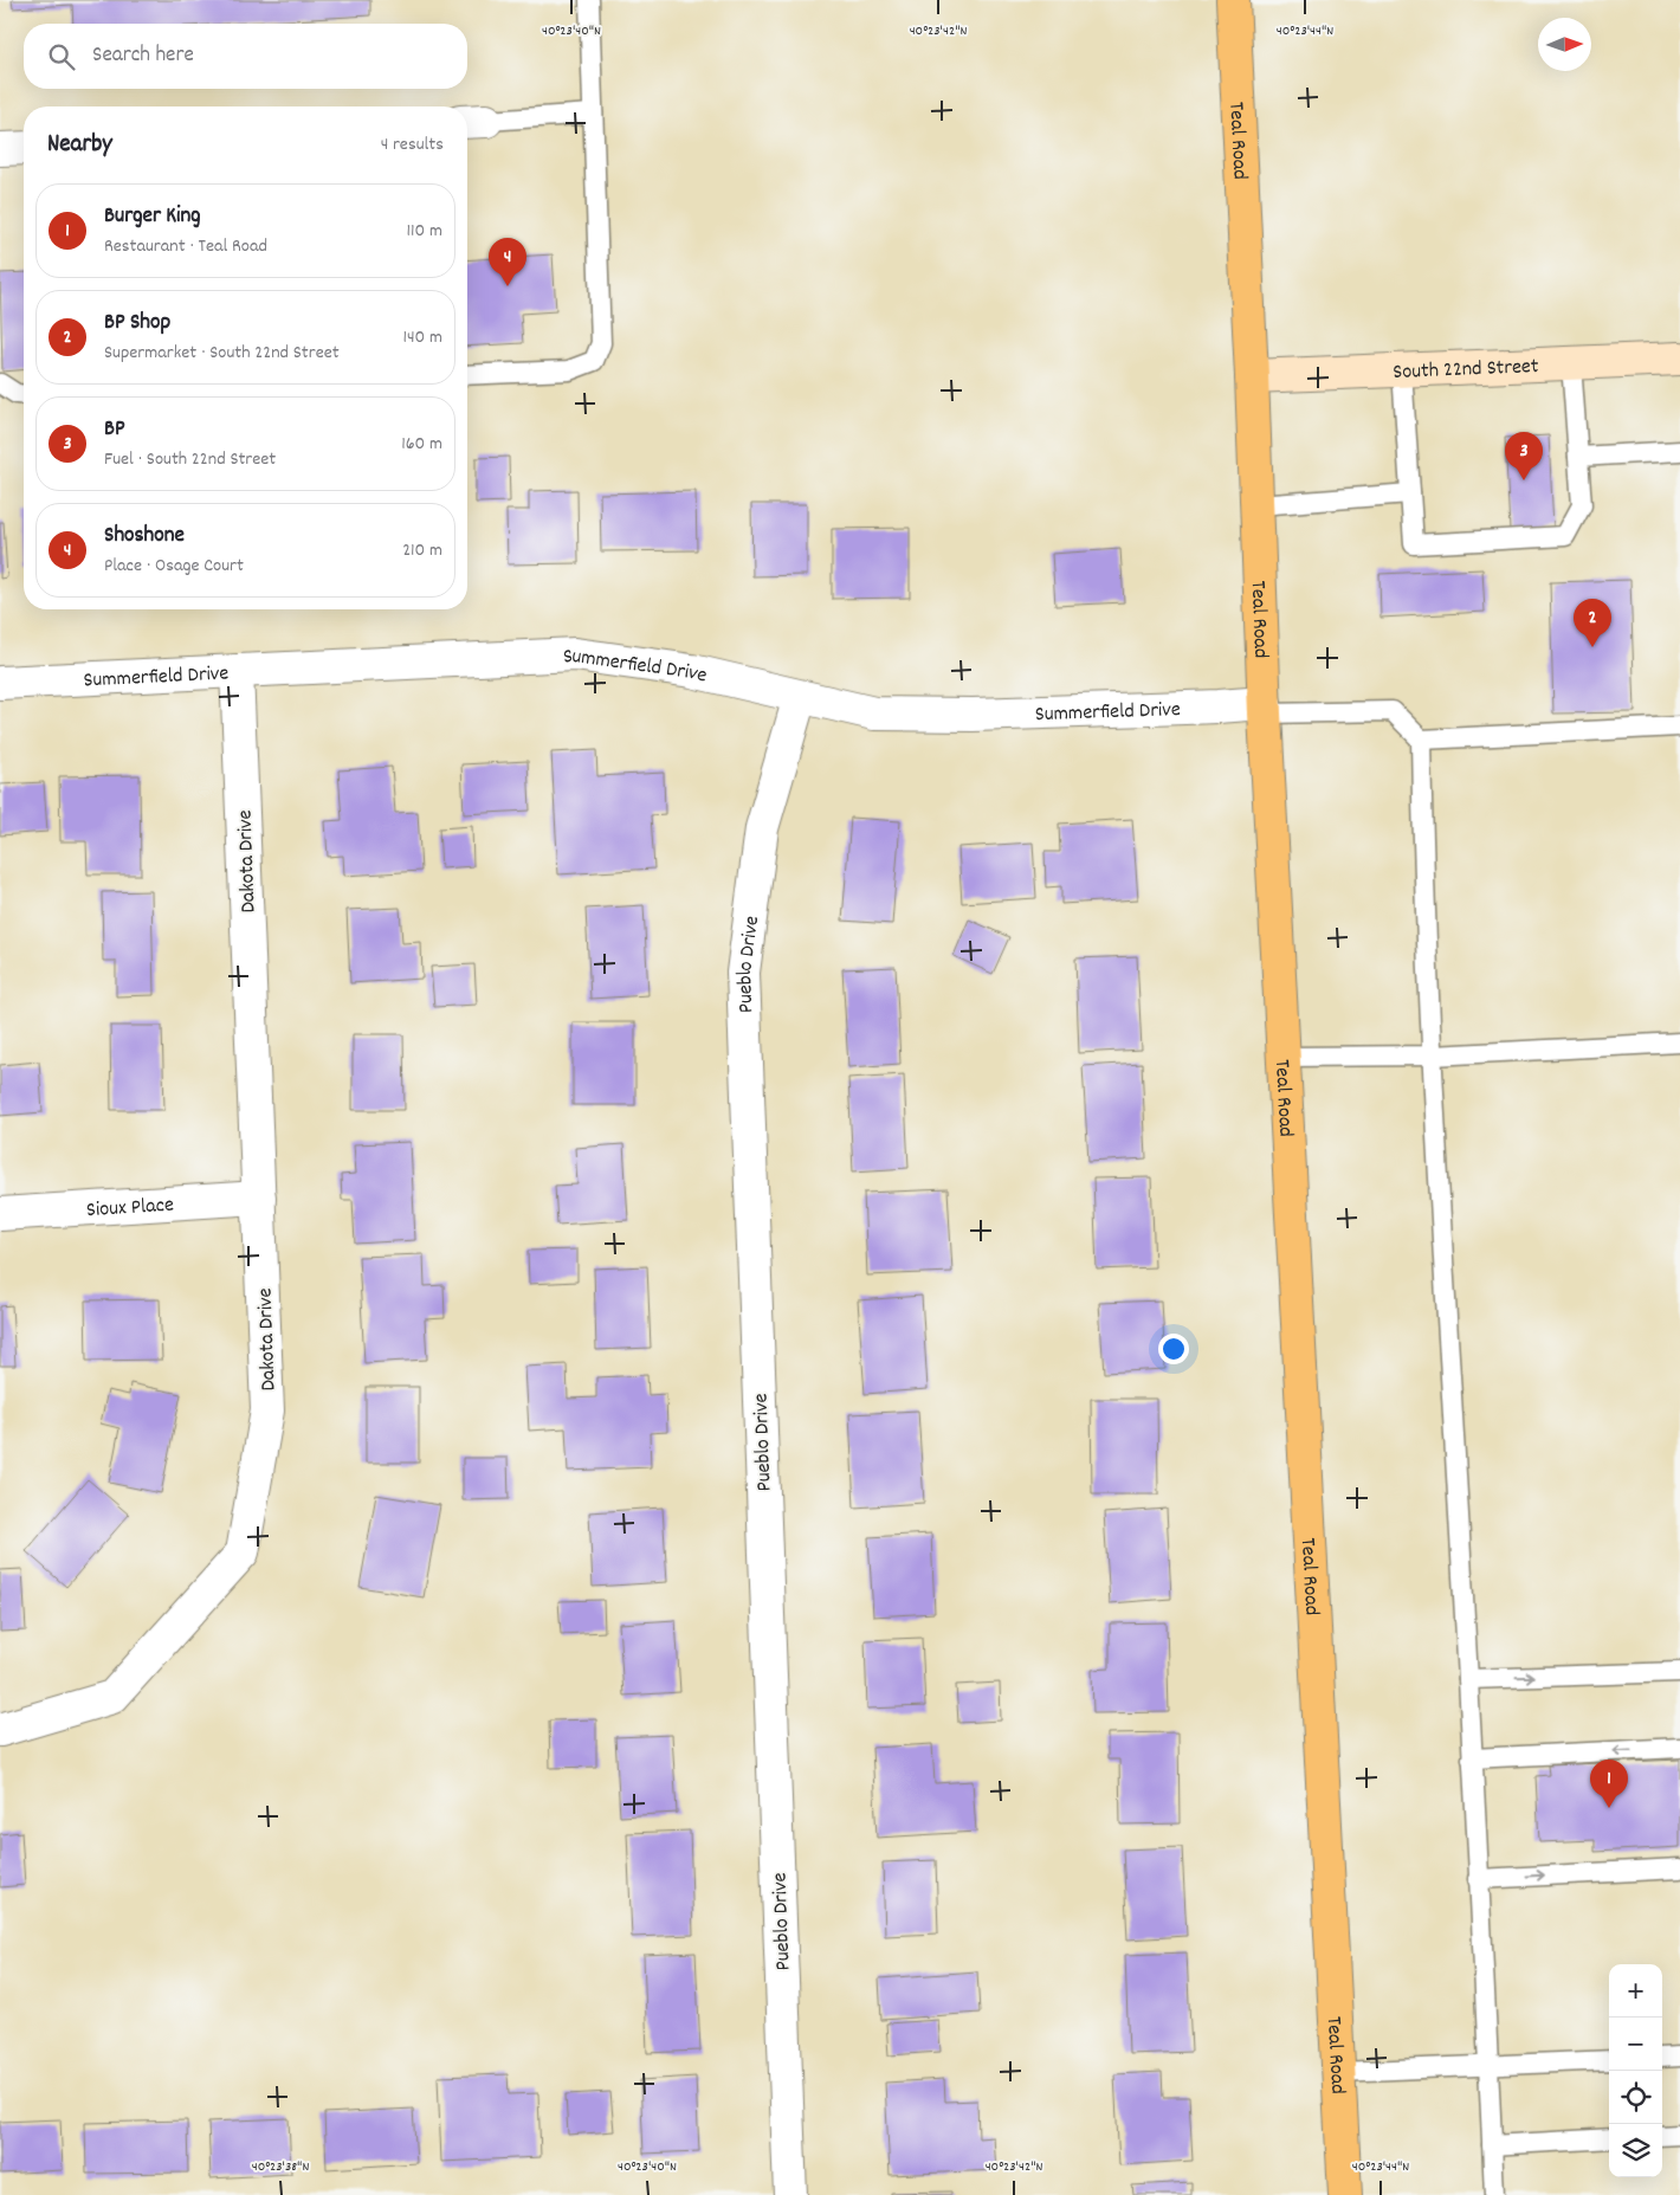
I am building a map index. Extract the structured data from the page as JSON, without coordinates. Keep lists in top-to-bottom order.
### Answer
{
  "streets": {
    "main road": ["Teal Road"],
    "street": [
      "South 22nd Street",
      "Summerfield Drive",
      "Dakota Drive",
      "Pueblo Drive",
      "Sioux Place"
    ]
  },
  "crossings": [
    ["Teal Road", "South 22nd Street"],
    ["Teal Road", "Summerfield Drive"],
    ["Summerfield Drive", "Dakota Drive"],
    ["Summerfield Drive", "Pueblo Drive"],
    ["Dakota Drive", "Sioux Place"]
  ],
  "north": "right",
  "page": {
    "search": "Search here",
    "heading": ["Nearby", "4 results"],
    "list": [
      {
        "mark": "1",
        "name": "Burger King",
        "note": "Restaurant · Teal Road",
        "value": "110 m"
      },
      {
        "mark": "2",
        "name": "BP Shop",
        "note": "Supermarket · South 22nd Street",
        "value": "140 m"
      },
      {
        "mark": "3",
        "name": "BP",
        "note": "Fuel · South 22nd Street",
        "value": "160 m"
      },
      {
        "mark": "4",
        "name": "Shoshone",
        "note": "Place · Osage Court",
        "value": "210 m"
      }
    ],
    "pins": [
      "4",
      "3",
      "2",
      "1"
    ],
    "map_buttons": ["+", "−"]
  },
  "coordinates": [
    "40°23'40\"N",
    "40°23'42\"N",
    "40°23'44\"N",
    "40°23'38\"N"
  ]
}
